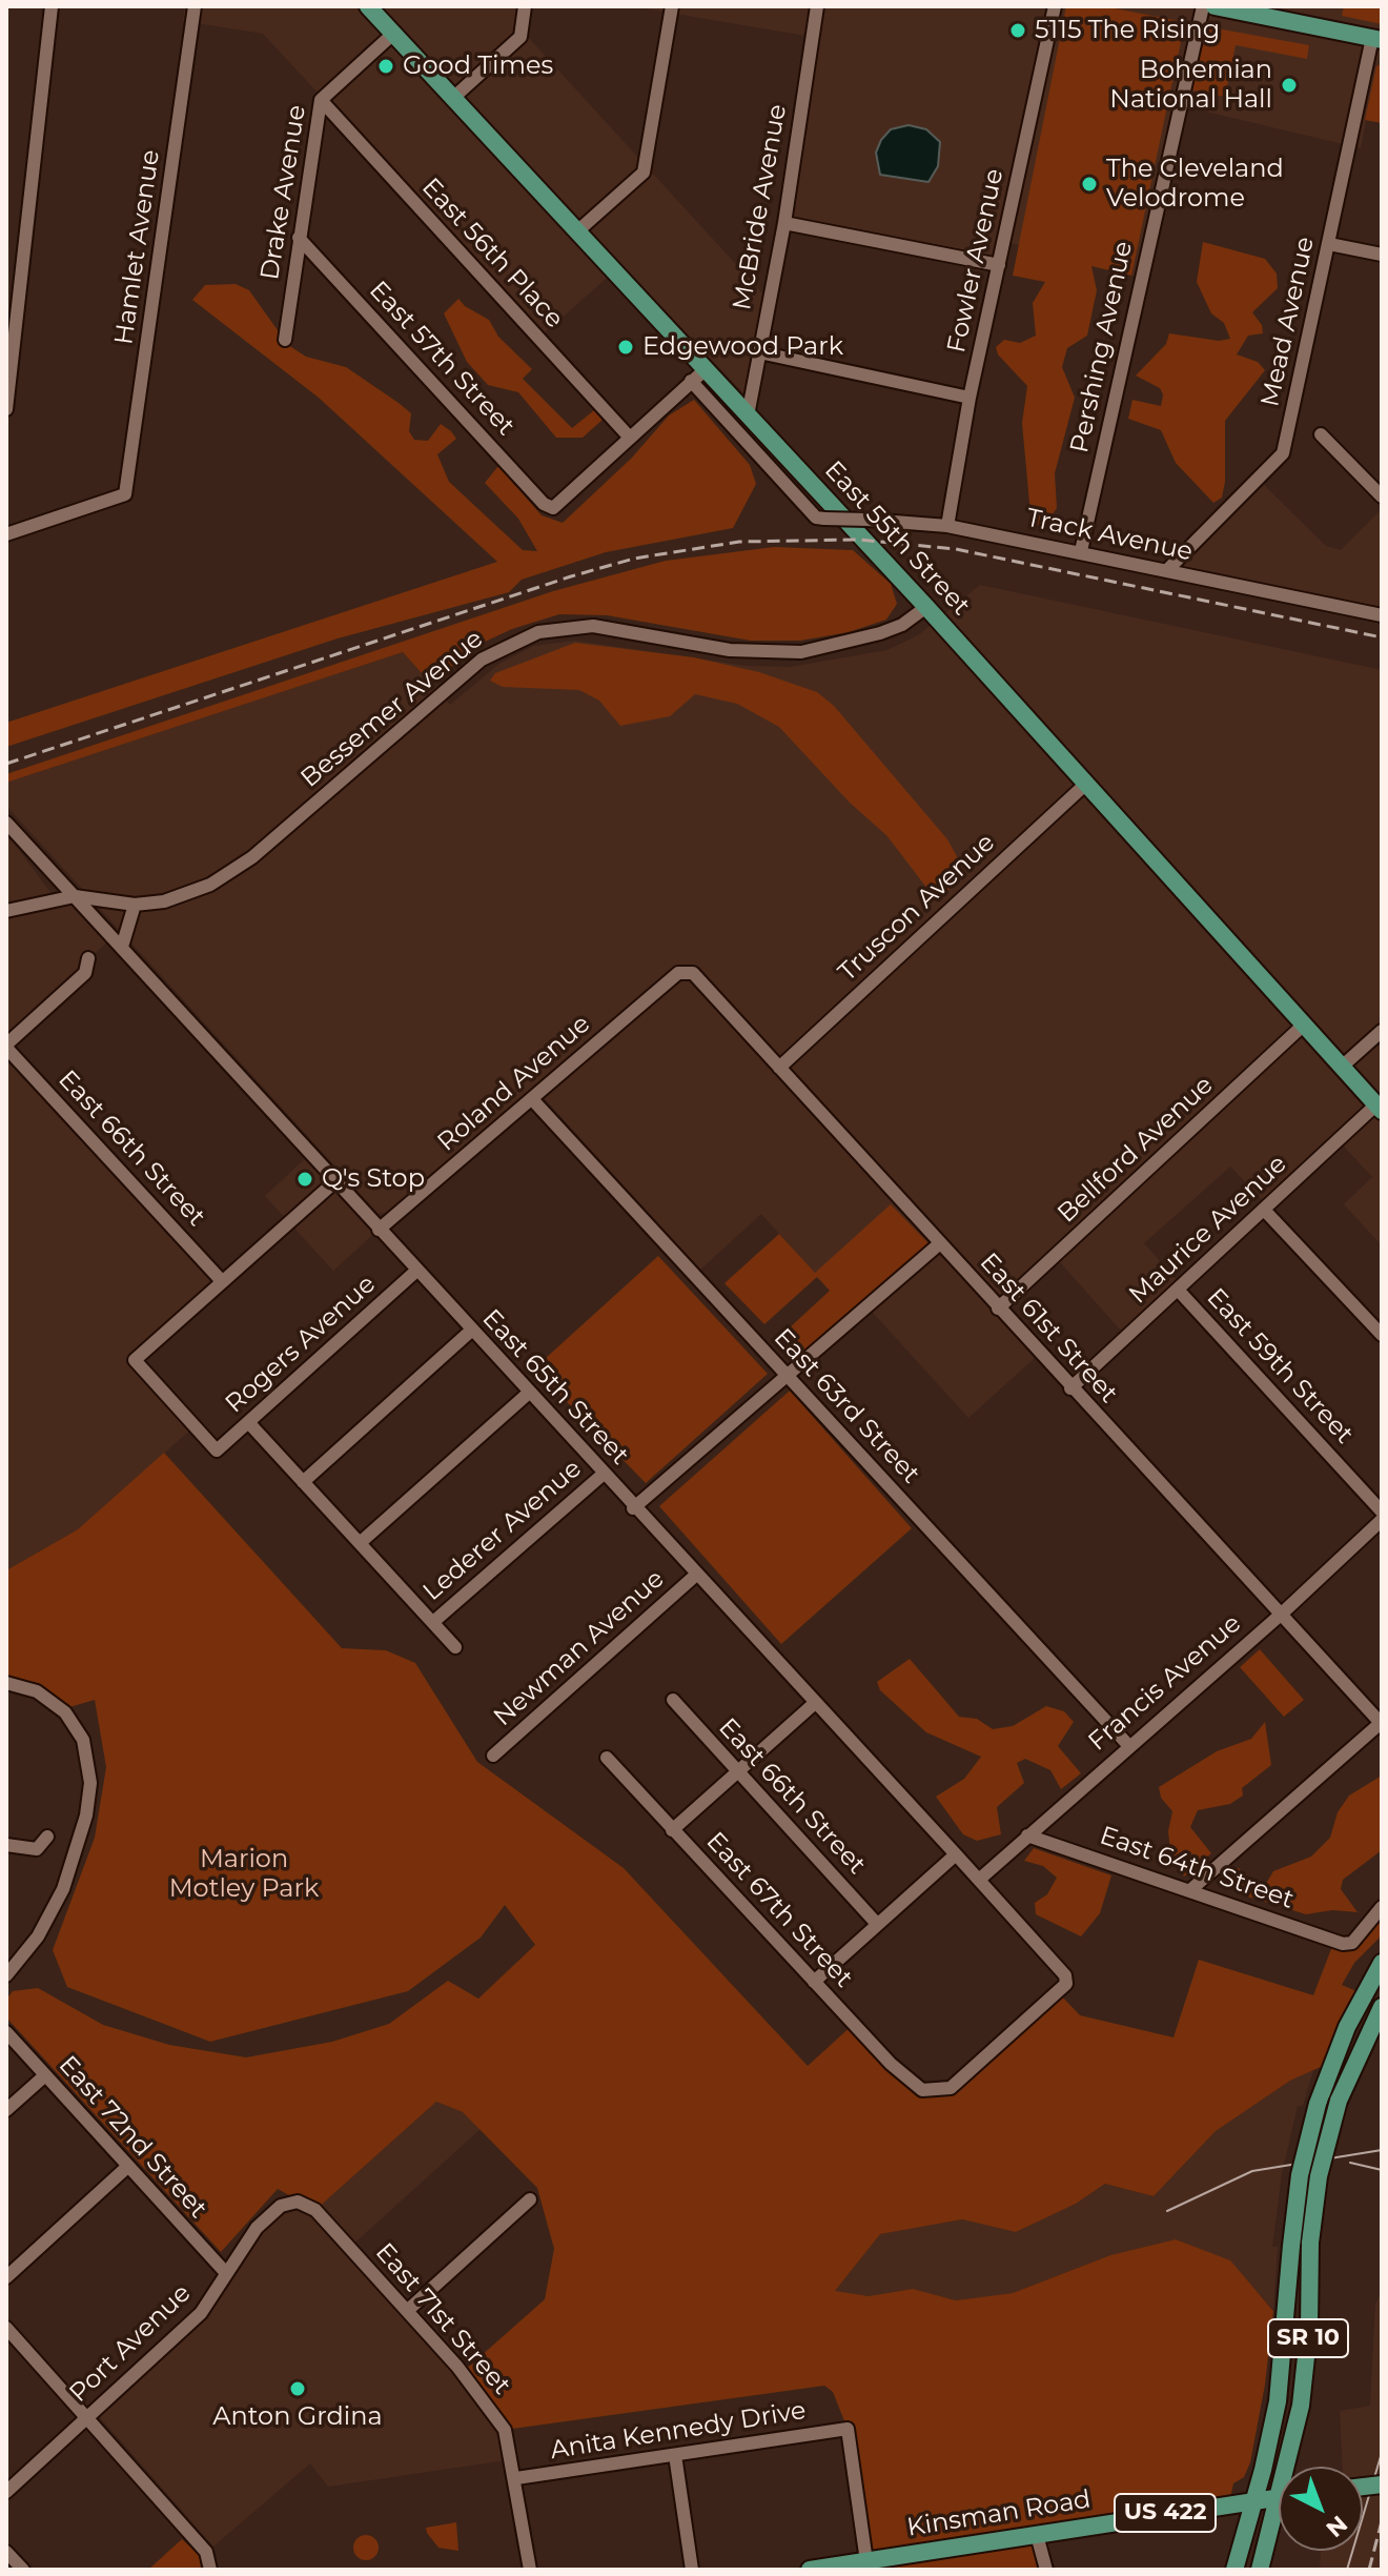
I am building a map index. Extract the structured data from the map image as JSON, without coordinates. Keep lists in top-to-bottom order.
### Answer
{
  "streets": {
    "main road": [
      "East 55th Street",
      "SR 10",
      "US 422",
      "Kinsman Road"
    ],
    "street": [
      "Drake Avenue",
      "McBride Avenue",
      "Hamlet Avenue",
      "East 56th Place",
      "Fowler Avenue",
      "Mead Avenue",
      "Pershing Avenue",
      "East 57th Street",
      "Track Avenue",
      "Bessemer Avenue",
      "Truscon Avenue",
      "Roland Avenue",
      "East 66th Street",
      "Bellford Avenue",
      "Maurice Avenue",
      "East 61st Street",
      "Rogers Avenue",
      "East 59th Street",
      "East 65th Street",
      "East 63rd Street",
      "Lederer Avenue",
      "Newman Avenue",
      "Francis Avenue",
      "East 64th Street",
      "East 67th Street",
      "East 72nd Street",
      "East 71st Street",
      "Port Avenue",
      "Anita Kennedy Drive"
    ]
  },
  "crossings": [
    ["Drake Avenue", "East 56th Place"],
    ["Drake Avenue", "East 57th Street"],
    ["Drake Avenue", "East 55th Street"],
    ["McBride Avenue", "East 55th Street"],
    ["East 56th Place", "East 57th Street"],
    ["Fowler Avenue", "Track Avenue"],
    ["Mead Avenue", "Track Avenue"],
    ["Pershing Avenue", "Track Avenue"],
    ["East 55th Street", "Bessemer Avenue"],
    ["East 55th Street", "Truscon Avenue"],
    ["East 55th Street", "Bellford Avenue"],
    ["East 55th Street", "Maurice Avenue"],
    ["Bessemer Avenue", "East 65th Street"],
    ["Truscon Avenue", "East 61st Street"],
    ["Roland Avenue", "East 61st Street"],
    ["Roland Avenue", "East 65th Street"],
    ["Roland Avenue", "East 63rd Street"],
    ["East 66th Street", "Rogers Avenue"],
    ["Bellford Avenue", "East 61st Street"],
    ["Maurice Avenue", "East 61st Street"],
    ["Maurice Avenue", "East 59th Street"],
    ["East 61st Street", "Francis Avenue"],
    ["Rogers Avenue", "East 65th Street"],
    ["East 65th Street", "Lederer Avenue"],
    ["East 65th Street", "Newman Avenue"],
    ["East 65th Street", "Francis Avenue"],
    ["East 65th Street", "East 67th Street"],
    ["East 63rd Street", "Francis Avenue"],
    ["Francis Avenue", "East 64th Street"],
    ["East 72nd Street", "Port Avenue"],
    ["East 71st Street", "Port Avenue"],
    ["East 71st Street", "Anita Kennedy Drive"],
    ["SR 10", "Kinsman Road"],
    ["Anita Kennedy Drive", "Kinsman Road"]
  ],
  "parks": ["Marion Motley Park"],
  "places": [
    "5115 The Rising",
    "Good Times",
    "Bohemian National Hall",
    "The Cleveland Velodrome",
    "Edgewood Park",
    "Q's Stop",
    "Anton Grdina"
  ],
  "north": "bottom right"
}
